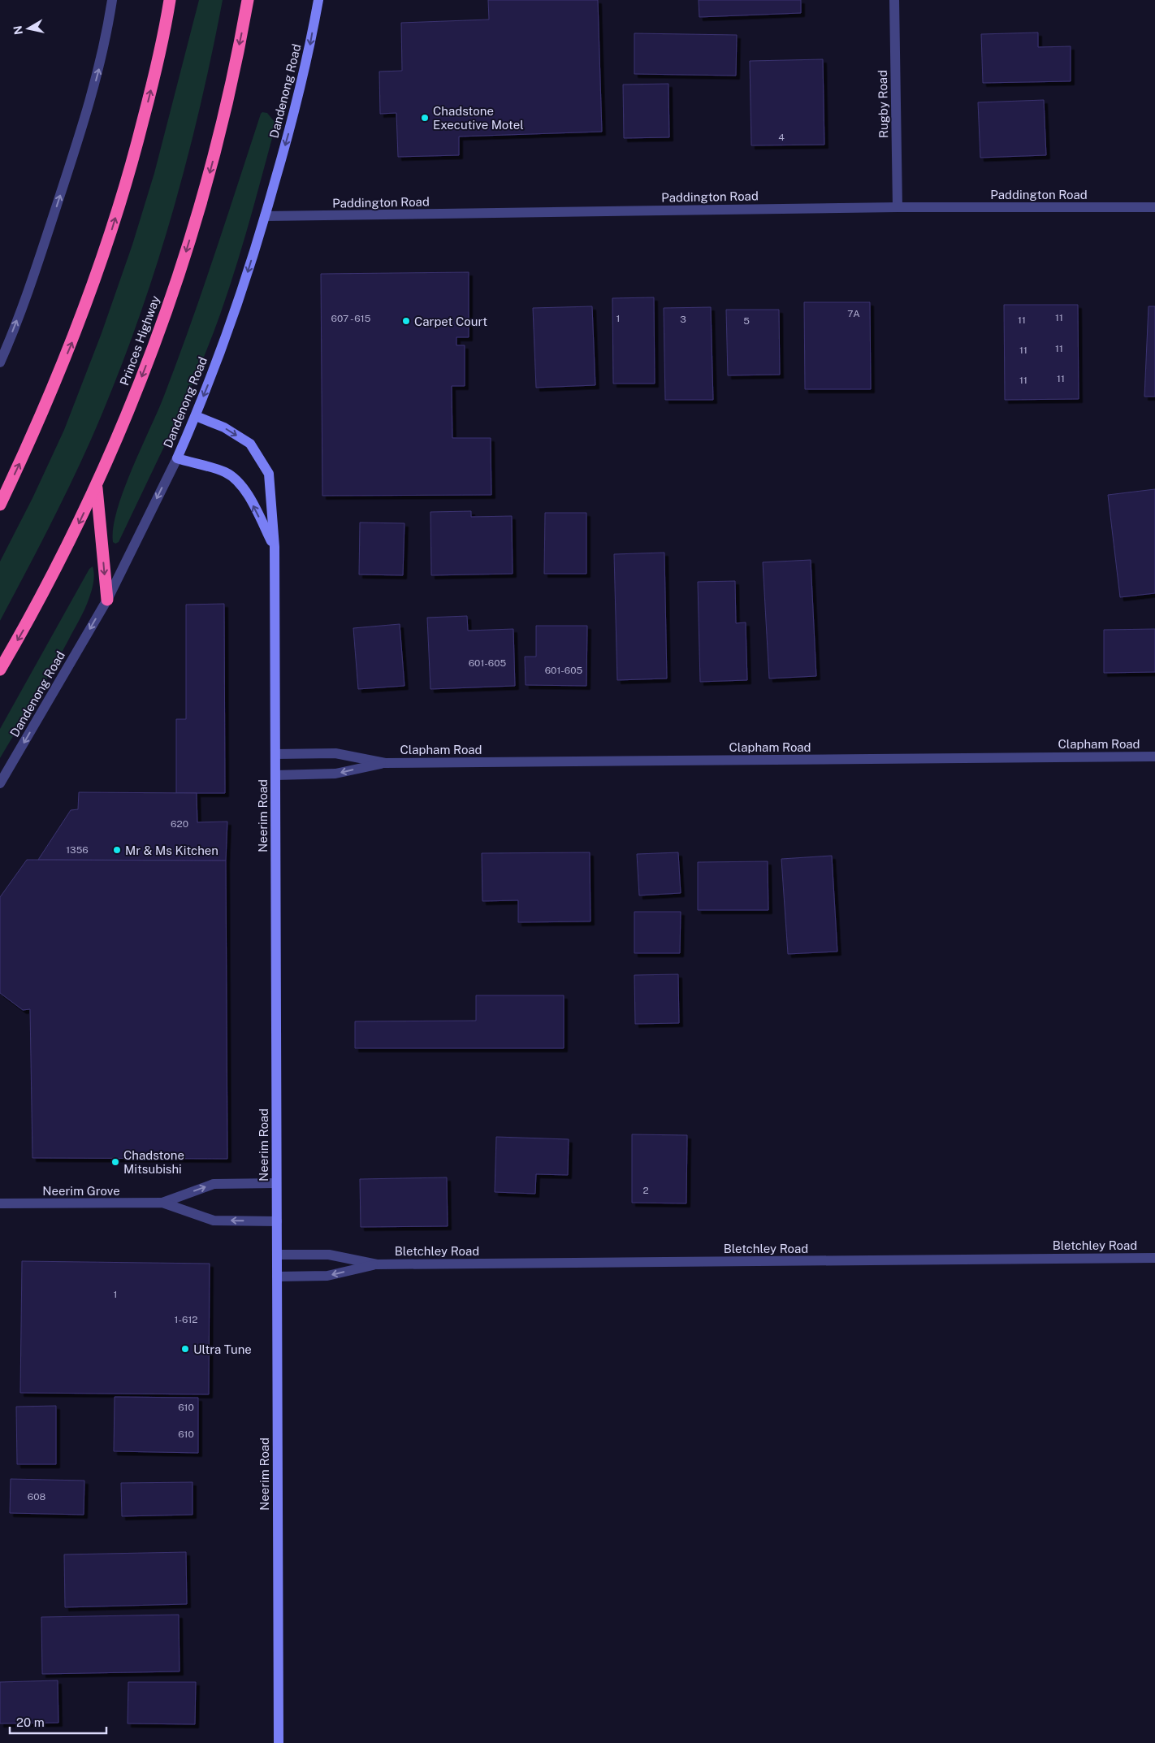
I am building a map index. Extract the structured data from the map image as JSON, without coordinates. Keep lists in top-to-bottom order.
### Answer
{
  "streets": {
    "highway": ["Princes Highway"],
    "street": [
      "Dandenong Road",
      "Rugby Road",
      "Paddington Road",
      "Clapham Road",
      "Neerim Road",
      "Neerim Grove",
      "Bletchley Road"
    ]
  },
  "crossings": [
    ["Dandenong Road", "Paddington Road"],
    ["Dandenong Road", "Neerim Road"],
    ["Rugby Road", "Paddington Road"],
    ["Clapham Road", "Neerim Road"],
    ["Neerim Road", "Neerim Grove"],
    ["Neerim Road", "Bletchley Road"]
  ],
  "one_way": ["Dandenong Road"],
  "places": [
    "Chadstone Executive Motel",
    "Carpet Court",
    "Mr & Ms Kitchen",
    "Chadstone Mitsubishi",
    "Ultra Tune"
  ],
  "house_numbers": [
    "4",
    "7A",
    "11",
    "607 - 615",
    "1",
    "3",
    "11",
    "5",
    "11",
    "11",
    "11",
    "11",
    "601-605",
    "601-605",
    "620",
    "1356",
    "2",
    "1",
    "1-612",
    "610",
    "610",
    "608"
  ],
  "scale_bar": "20 m",
  "north": "left"
}
